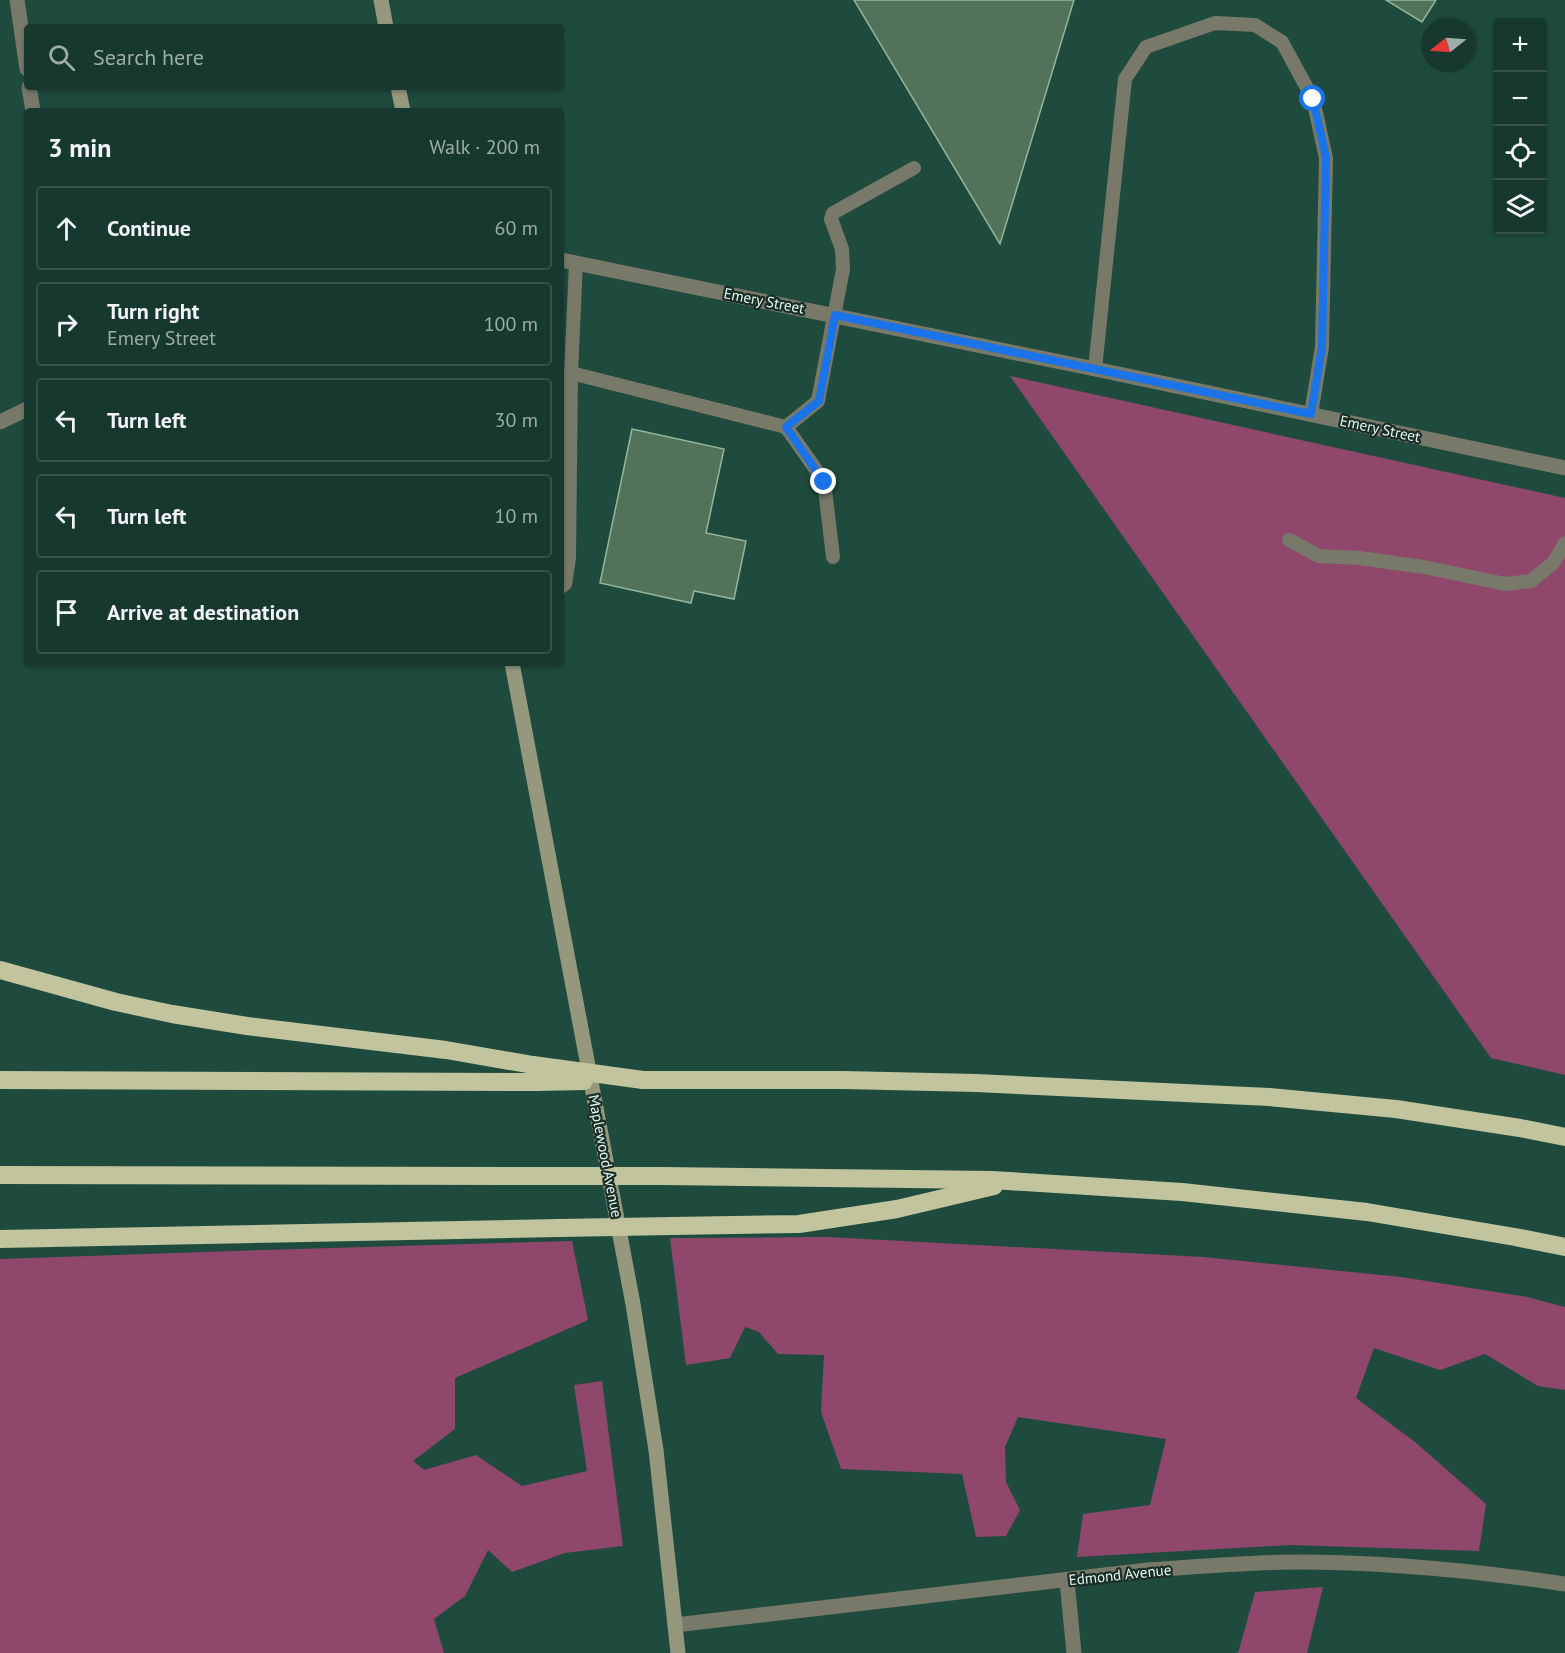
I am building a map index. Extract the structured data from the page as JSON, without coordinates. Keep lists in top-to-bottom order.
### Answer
{
  "streets": {
    "street": ["Emery Street", "Maplewood Avenue", "Edmond Avenue"]
  },
  "crossings": [
    ["Maplewood Avenue", "Edmond Avenue"]
  ],
  "north": "left",
  "page": {
    "map_buttons": ["+", "−"],
    "search": "Search here",
    "heading": ["3 min", "Walk · 200 m"],
    "list": [
      ["Continue", "60 m"],
      ["Turn right", "Emery Street", "100 m"],
      ["Turn left", "30 m"],
      ["Turn left", "10 m"],
      "Arrive at destination"
    ]
  }
}
